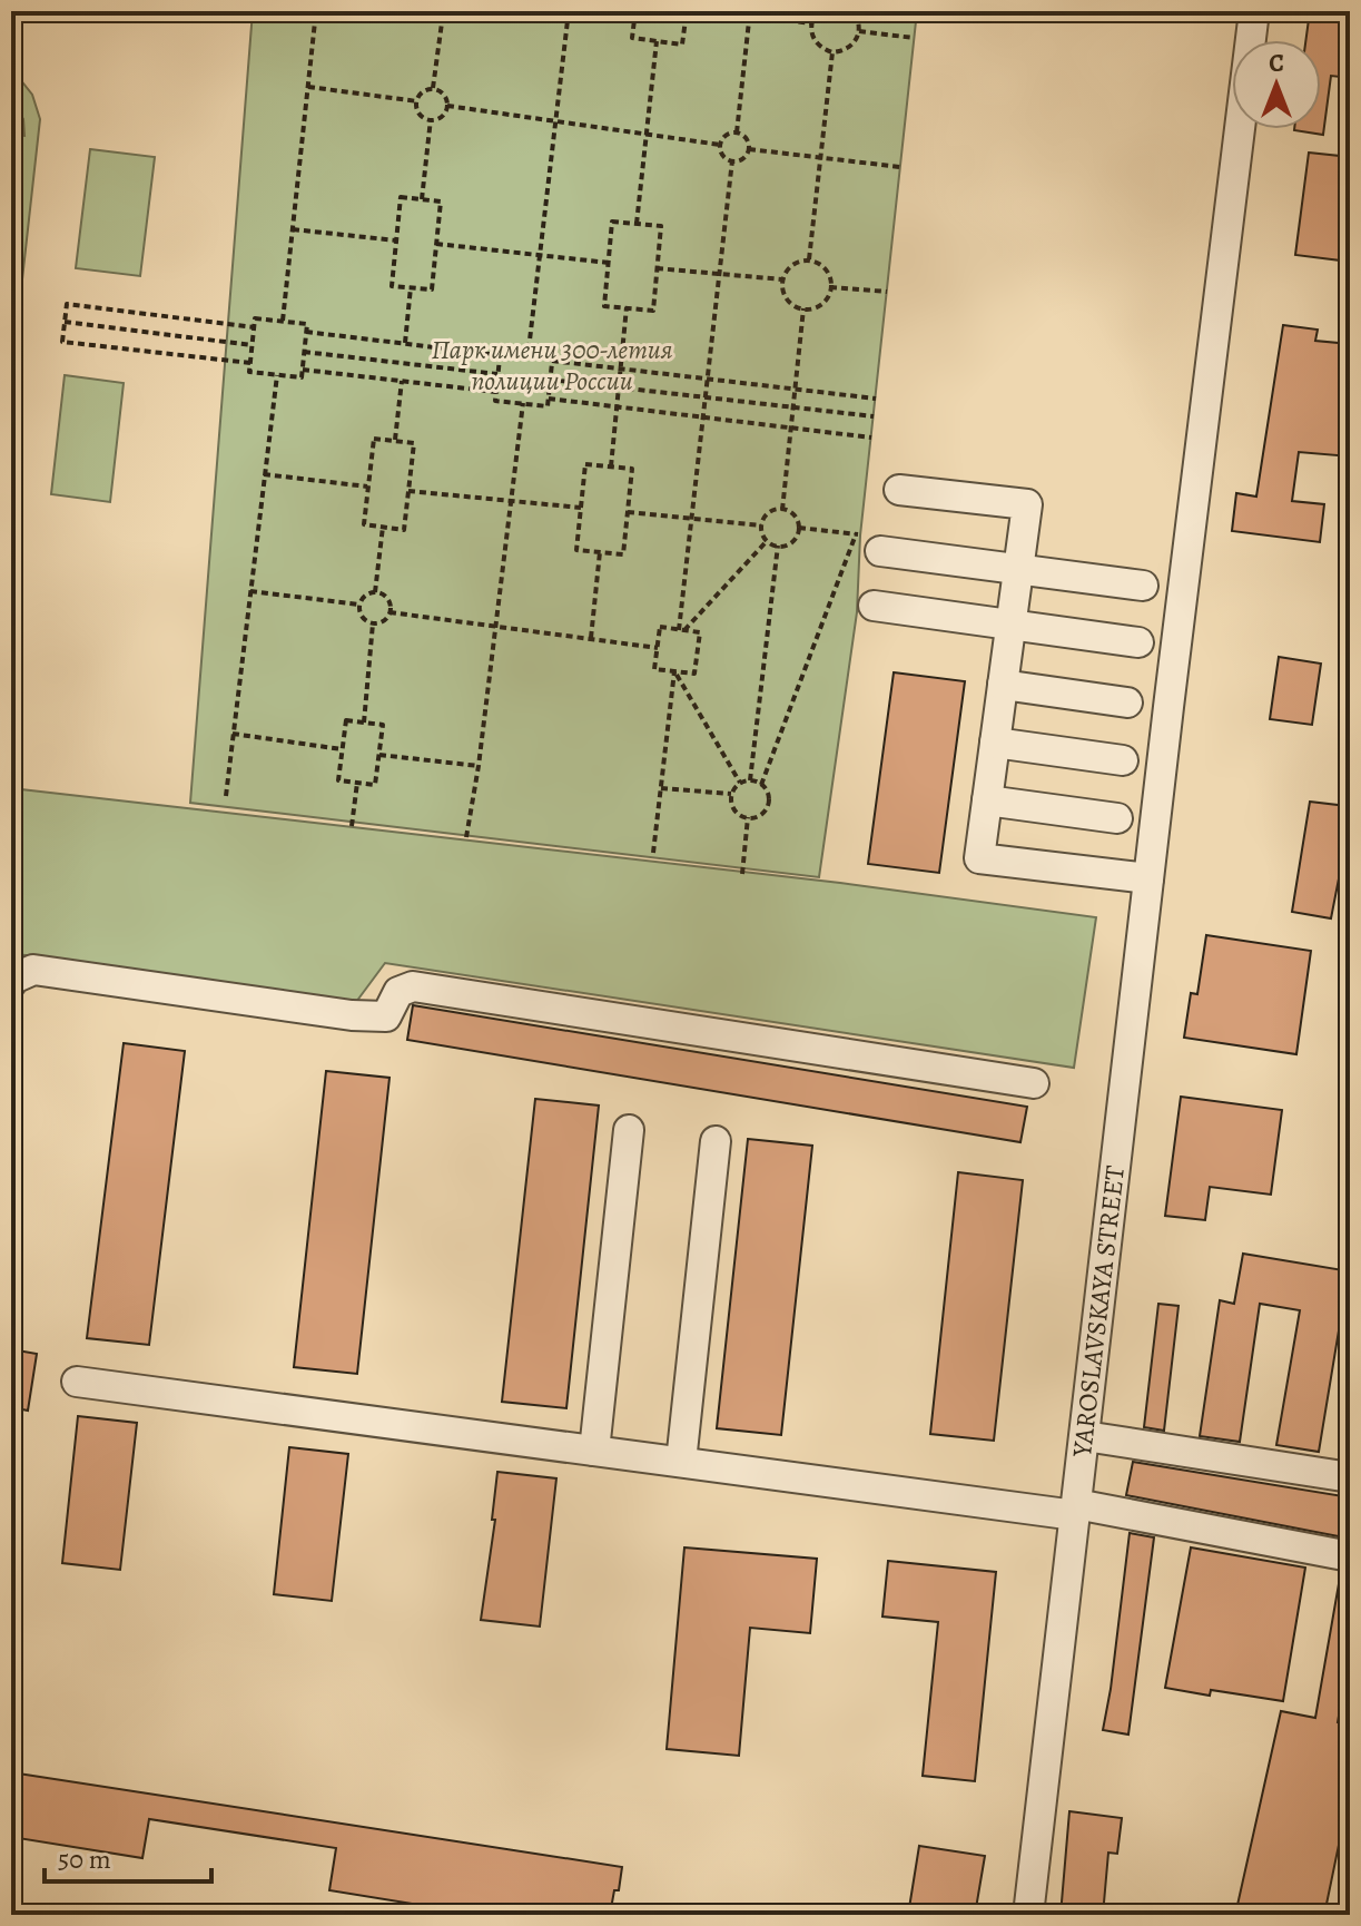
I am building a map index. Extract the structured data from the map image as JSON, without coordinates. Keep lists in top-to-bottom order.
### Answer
{
  "streets": {
    "street": ["YAROSLAVSKAYA STREET"]
  },
  "parks": ["Парк имени 300-летия полиции России"],
  "scale_bar": "50 m",
  "north": "top"
}
